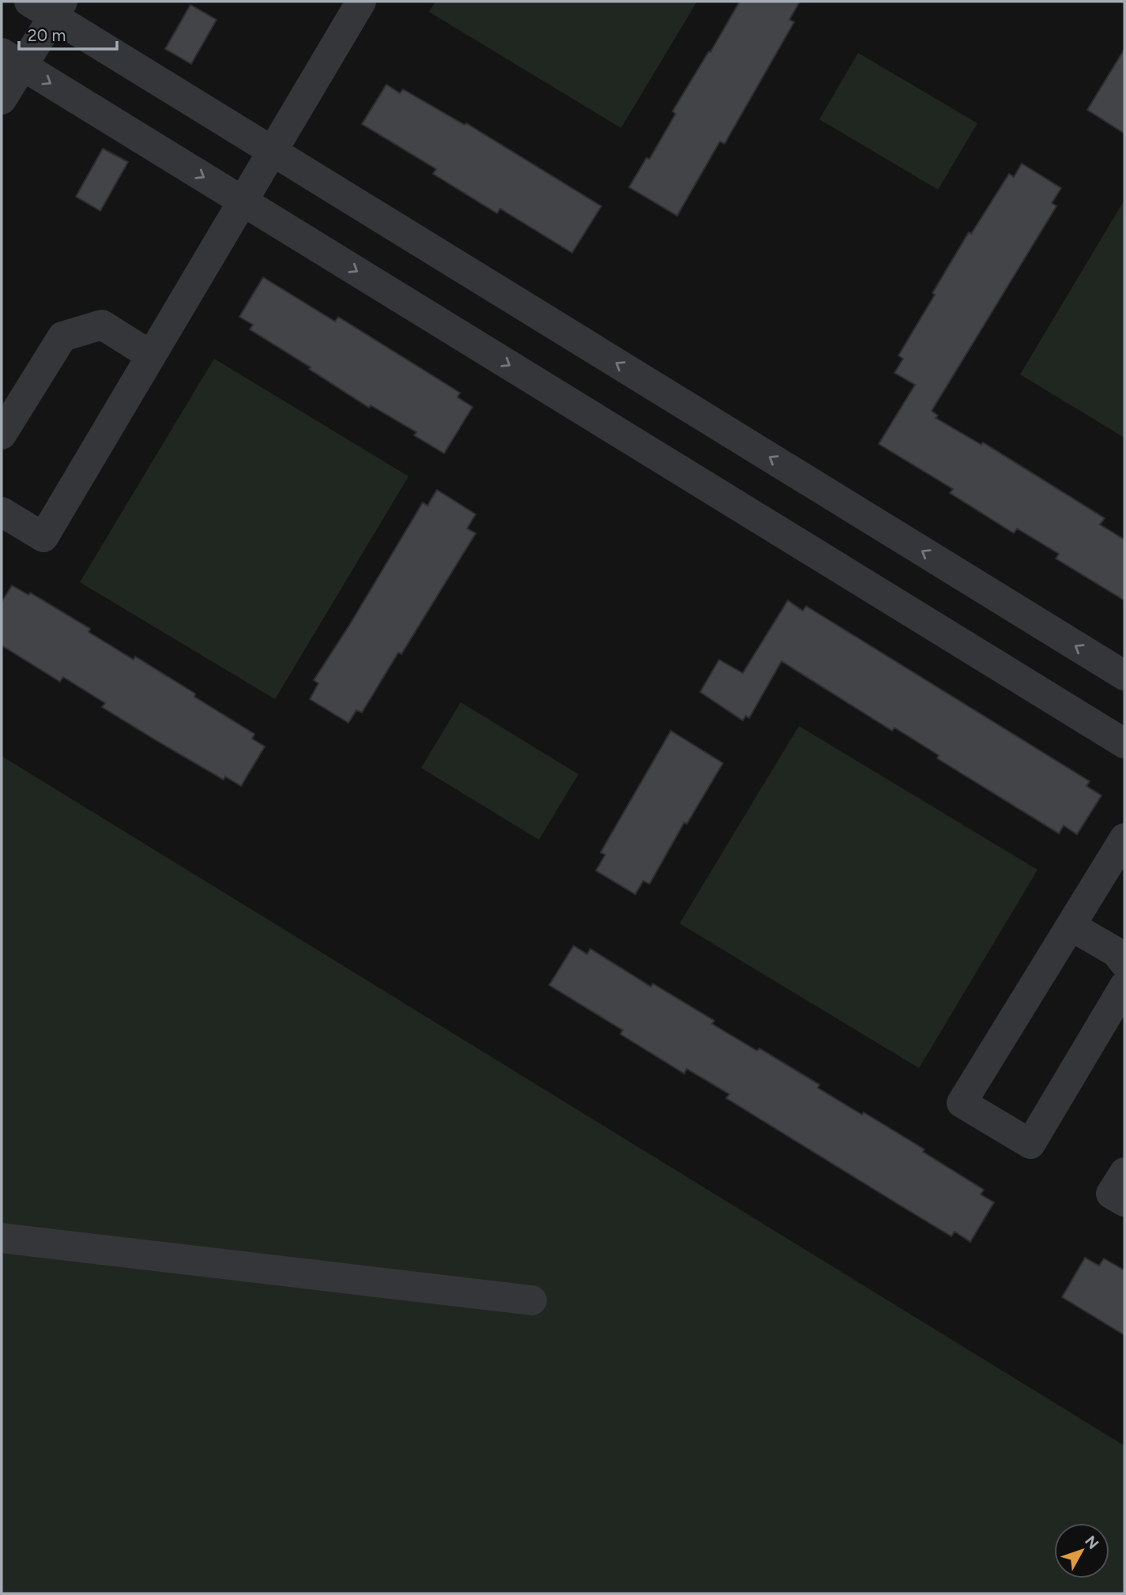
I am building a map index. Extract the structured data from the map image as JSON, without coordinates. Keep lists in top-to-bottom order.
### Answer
{
  "scale_bar": "20 m",
  "north": "top right"
}
